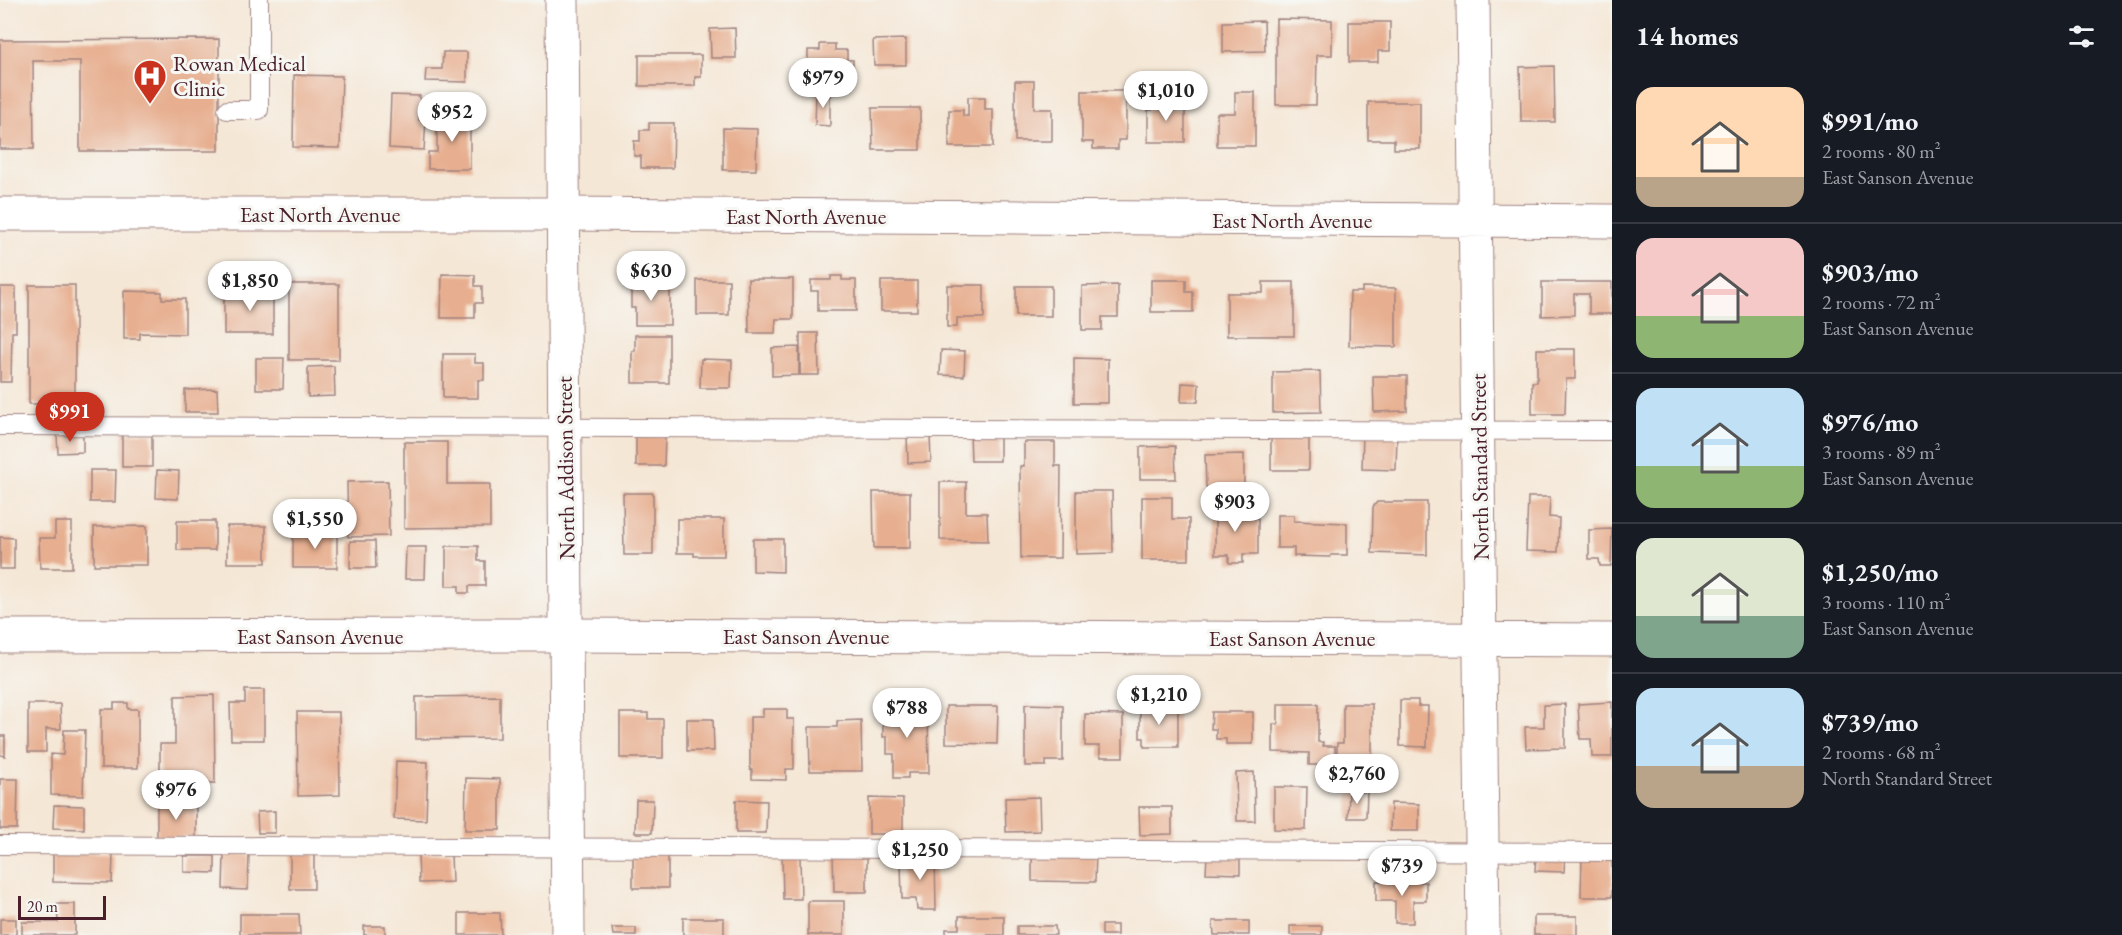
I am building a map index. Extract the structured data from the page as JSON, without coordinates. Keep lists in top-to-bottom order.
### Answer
{
  "streets": {
    "street": [
      "East North Avenue",
      "North Standard Street",
      "North Addison Street",
      "East Sanson Avenue"
    ]
  },
  "crossings": [
    ["East North Avenue", "North Standard Street"],
    ["East North Avenue", "North Addison Street"],
    ["North Standard Street", "East Sanson Avenue"],
    ["North Addison Street", "East Sanson Avenue"]
  ],
  "places": {
    "hospital": ["Rowan Medical Clinic"]
  },
  "scale_bar": "20 m",
  "page": {
    "heading": "14 homes",
    "price": [
      "$979",
      "$1,010",
      "$952",
      "$630",
      "$1,850",
      "$991",
      "$903",
      "$1,550",
      "$1,210",
      "$788",
      "$2,760",
      "$976",
      "$1,250",
      "$739"
    ],
    "list": [
      {
        "name": "$991/mo",
        "note": "2 rooms · 80 m² · East Sanson Avenue"
      },
      {
        "name": "$903/mo",
        "note": "2 rooms · 72 m² · East Sanson Avenue"
      },
      {
        "name": "$976/mo",
        "note": "3 rooms · 89 m² · East Sanson Avenue"
      },
      {
        "name": "$1,250/mo",
        "note": "3 rooms · 110 m² · East Sanson Avenue"
      },
      {
        "name": "$739/mo",
        "note": "2 rooms · 68 m² · North Standard Street"
      }
    ],
    "scale": "20 m"
  }
}
